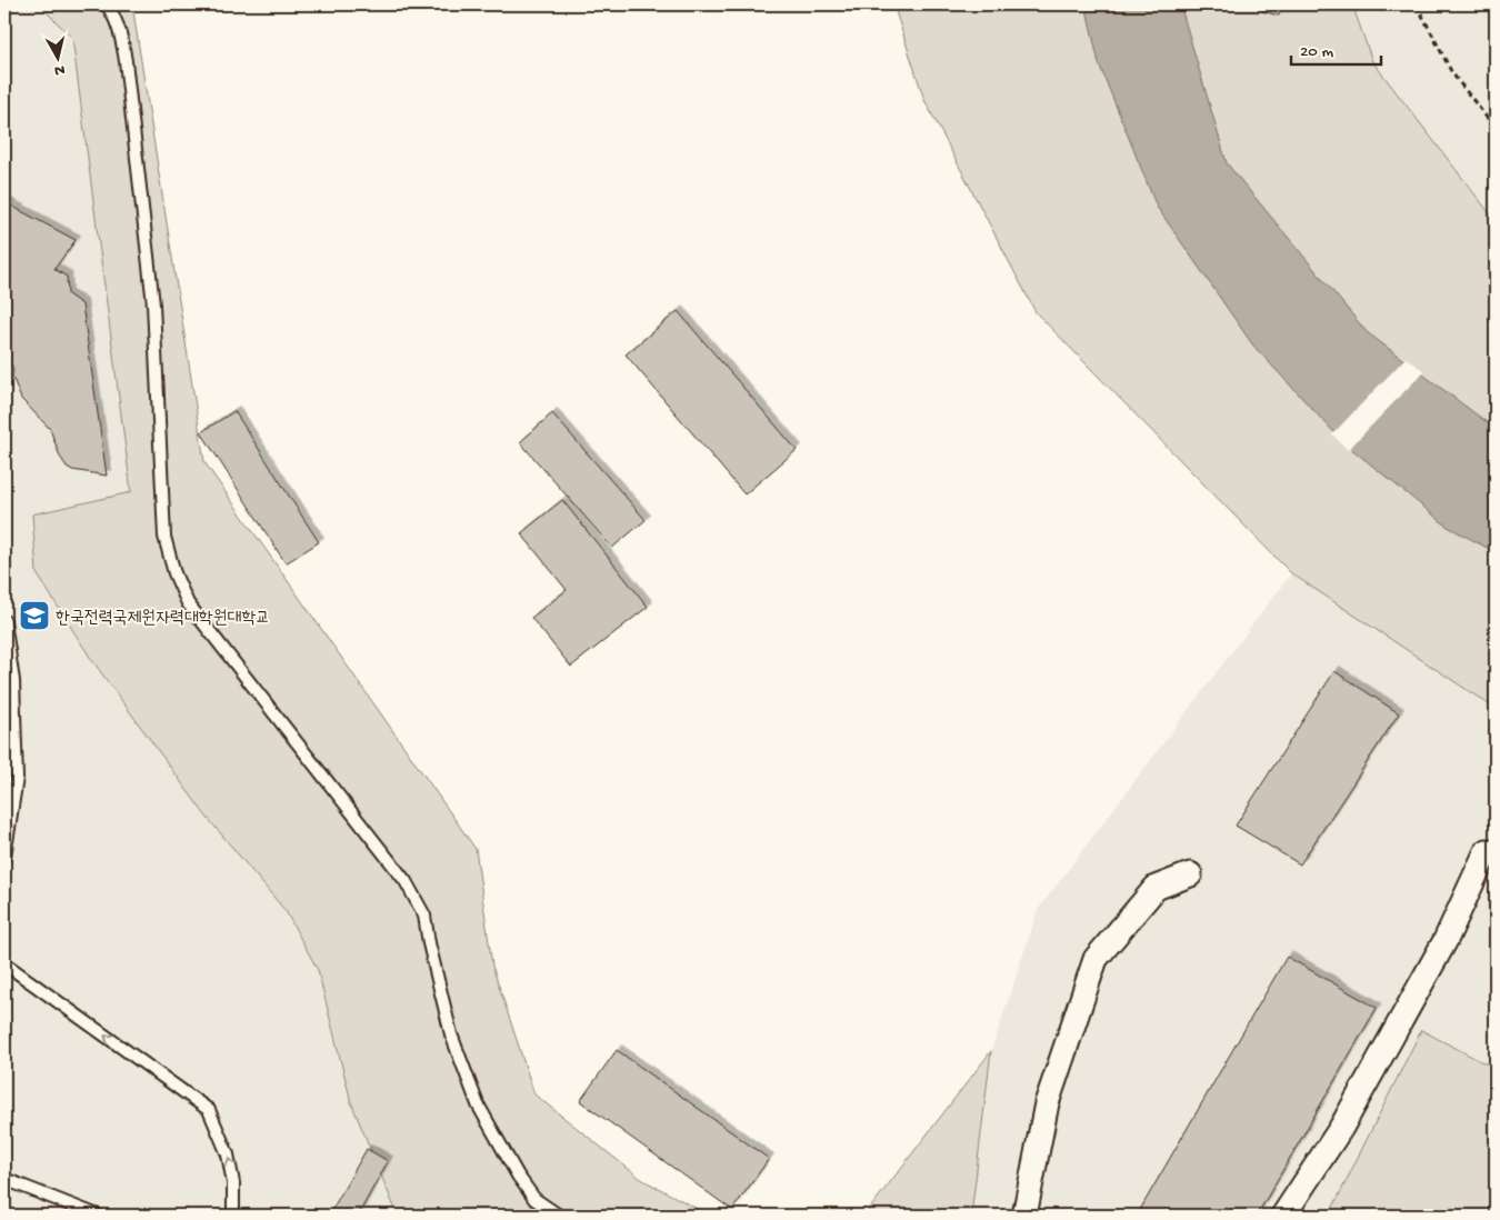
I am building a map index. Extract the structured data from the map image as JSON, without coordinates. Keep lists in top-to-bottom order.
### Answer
{
  "places": {
    "school or university": ["한국전력국제원자력대학원대학교"]
  },
  "scale_bar": "20 m",
  "north": "bottom"
}
